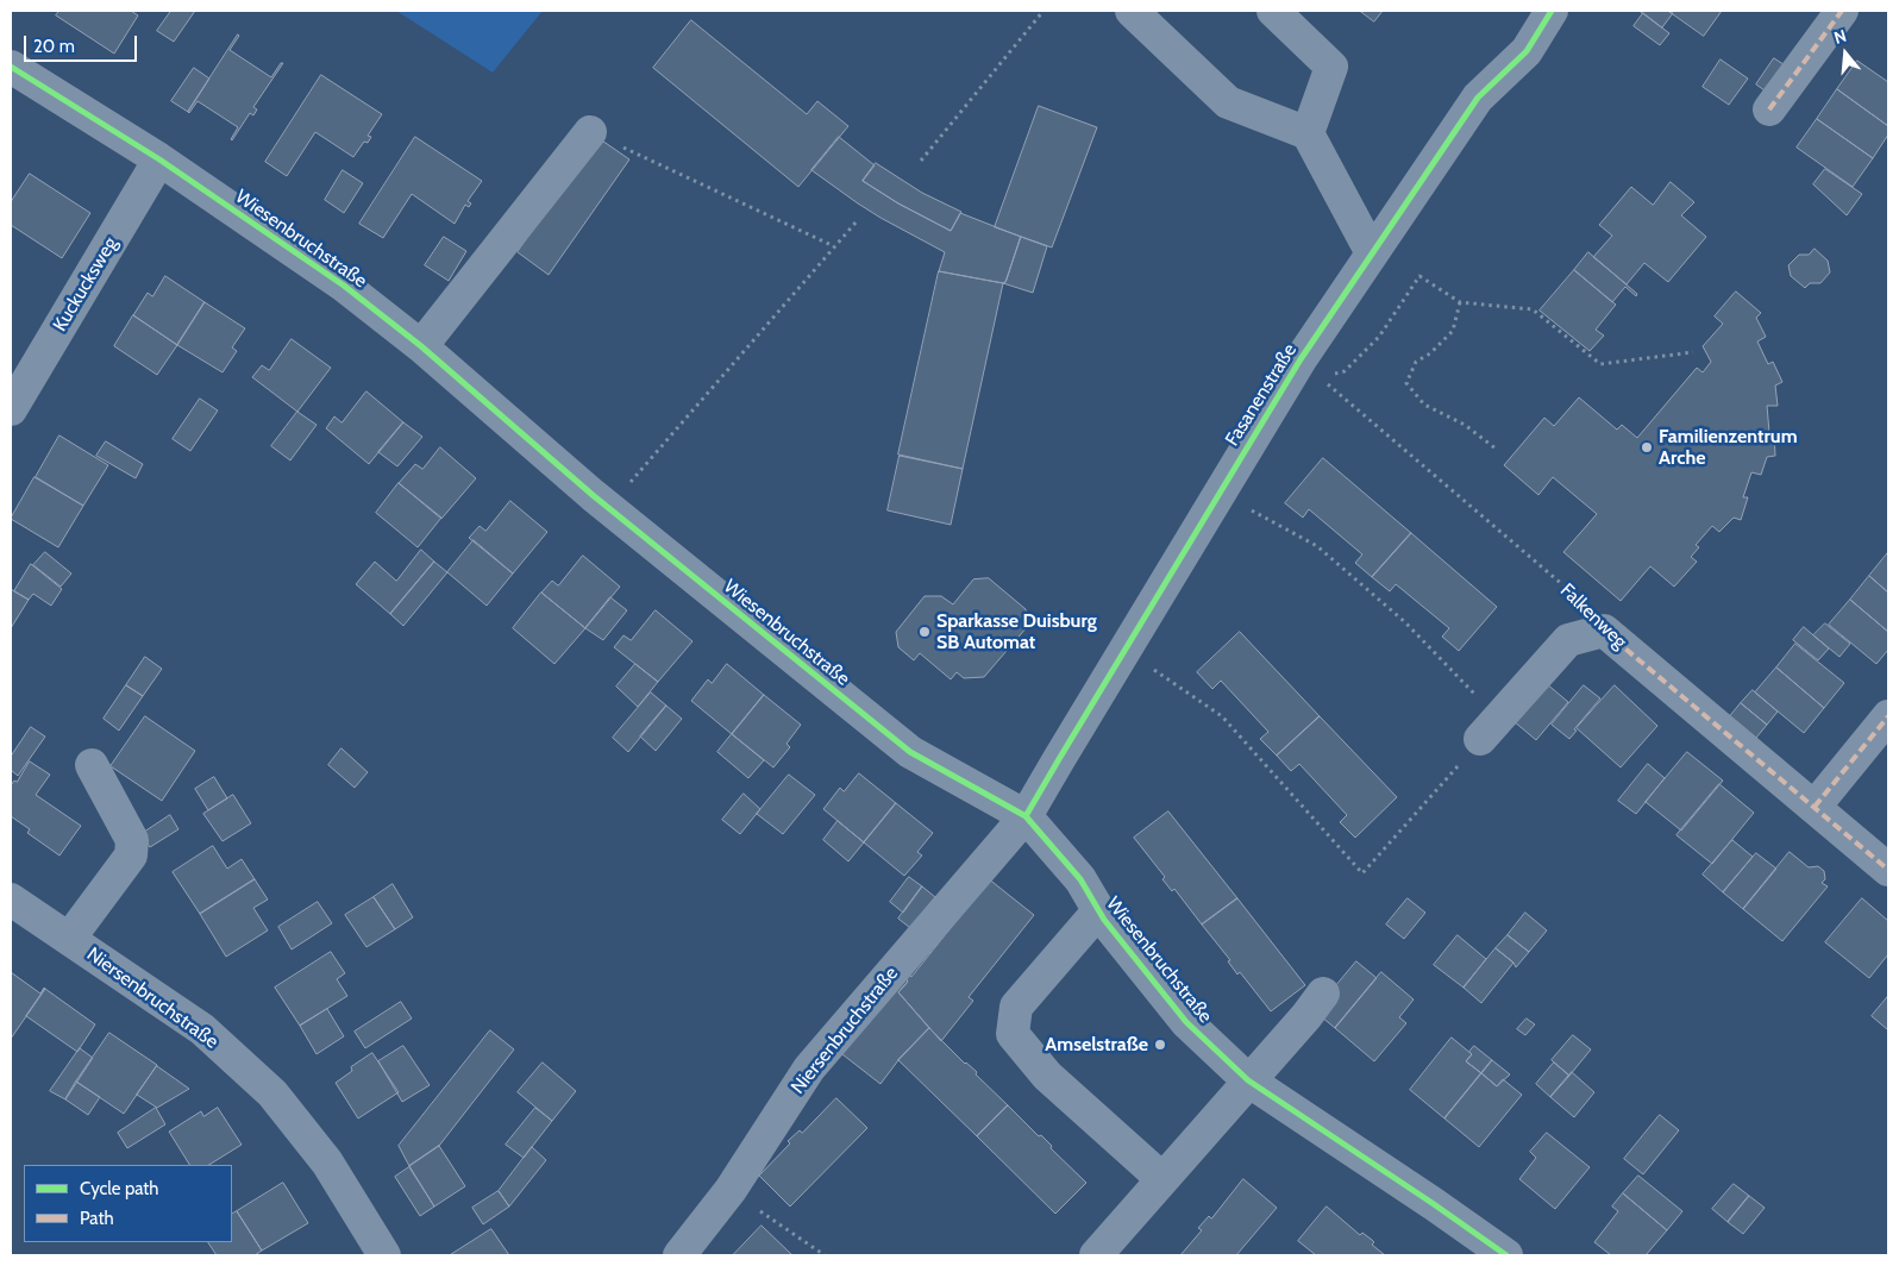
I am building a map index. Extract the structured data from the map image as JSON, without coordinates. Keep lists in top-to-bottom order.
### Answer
{
  "streets": {
    "street": [
      "Wiesenbruchstraße",
      "Kuckucksweg",
      "Fasanenstraße",
      "Falkenweg",
      "Niersenbruchstraße"
    ]
  },
  "crossings": [
    ["Wiesenbruchstraße", "Kuckucksweg"],
    ["Wiesenbruchstraße", "Fasanenstraße"],
    ["Wiesenbruchstraße", "Niersenbruchstraße"],
    ["Fasanenstraße", "Falkenweg"],
    ["Fasanenstraße", "Niersenbruchstraße"]
  ],
  "places": ["Familienzentrum Arche", "Sparkasse Duisburg SB Automat", "Amselstraße"],
  "legend": ["Cycle path", "Path"],
  "scale_bar": "20 m",
  "north": "top"
}
